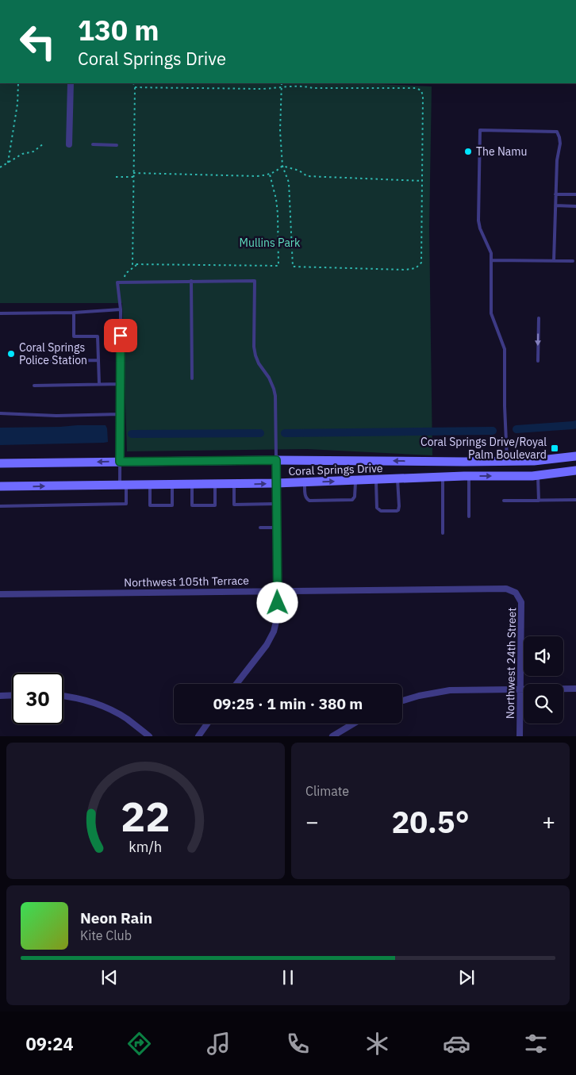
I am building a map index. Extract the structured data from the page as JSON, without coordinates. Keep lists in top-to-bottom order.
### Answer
{
  "streets": {
    "main road": ["Coral Springs Drive"],
    "street": ["Northwest 105th Terrace", "Northwest 24th Street"]
  },
  "crossings": [
    ["Northwest 105th Terrace", "Northwest 24th Street"]
  ],
  "parks": ["Mullins Park"],
  "places": {
    "other": ["The Namu", "Coral Springs Police Station"],
    "transit": ["Coral Springs Drive/Royal Palm Boulevard"]
  },
  "page": {
    "turn": ["130 m", "Coral Springs Drive"],
    "limit": "30",
    "trip": "09:25 · 1 min · 380 m",
    "tile": "Climate",
    "heat": ["−", "20.5°", "+"],
    "song": ["Neon Rain", "Kite Club"],
    "tabs": "09:24",
    "gauge": ["22", "km/h"]
  }
}
